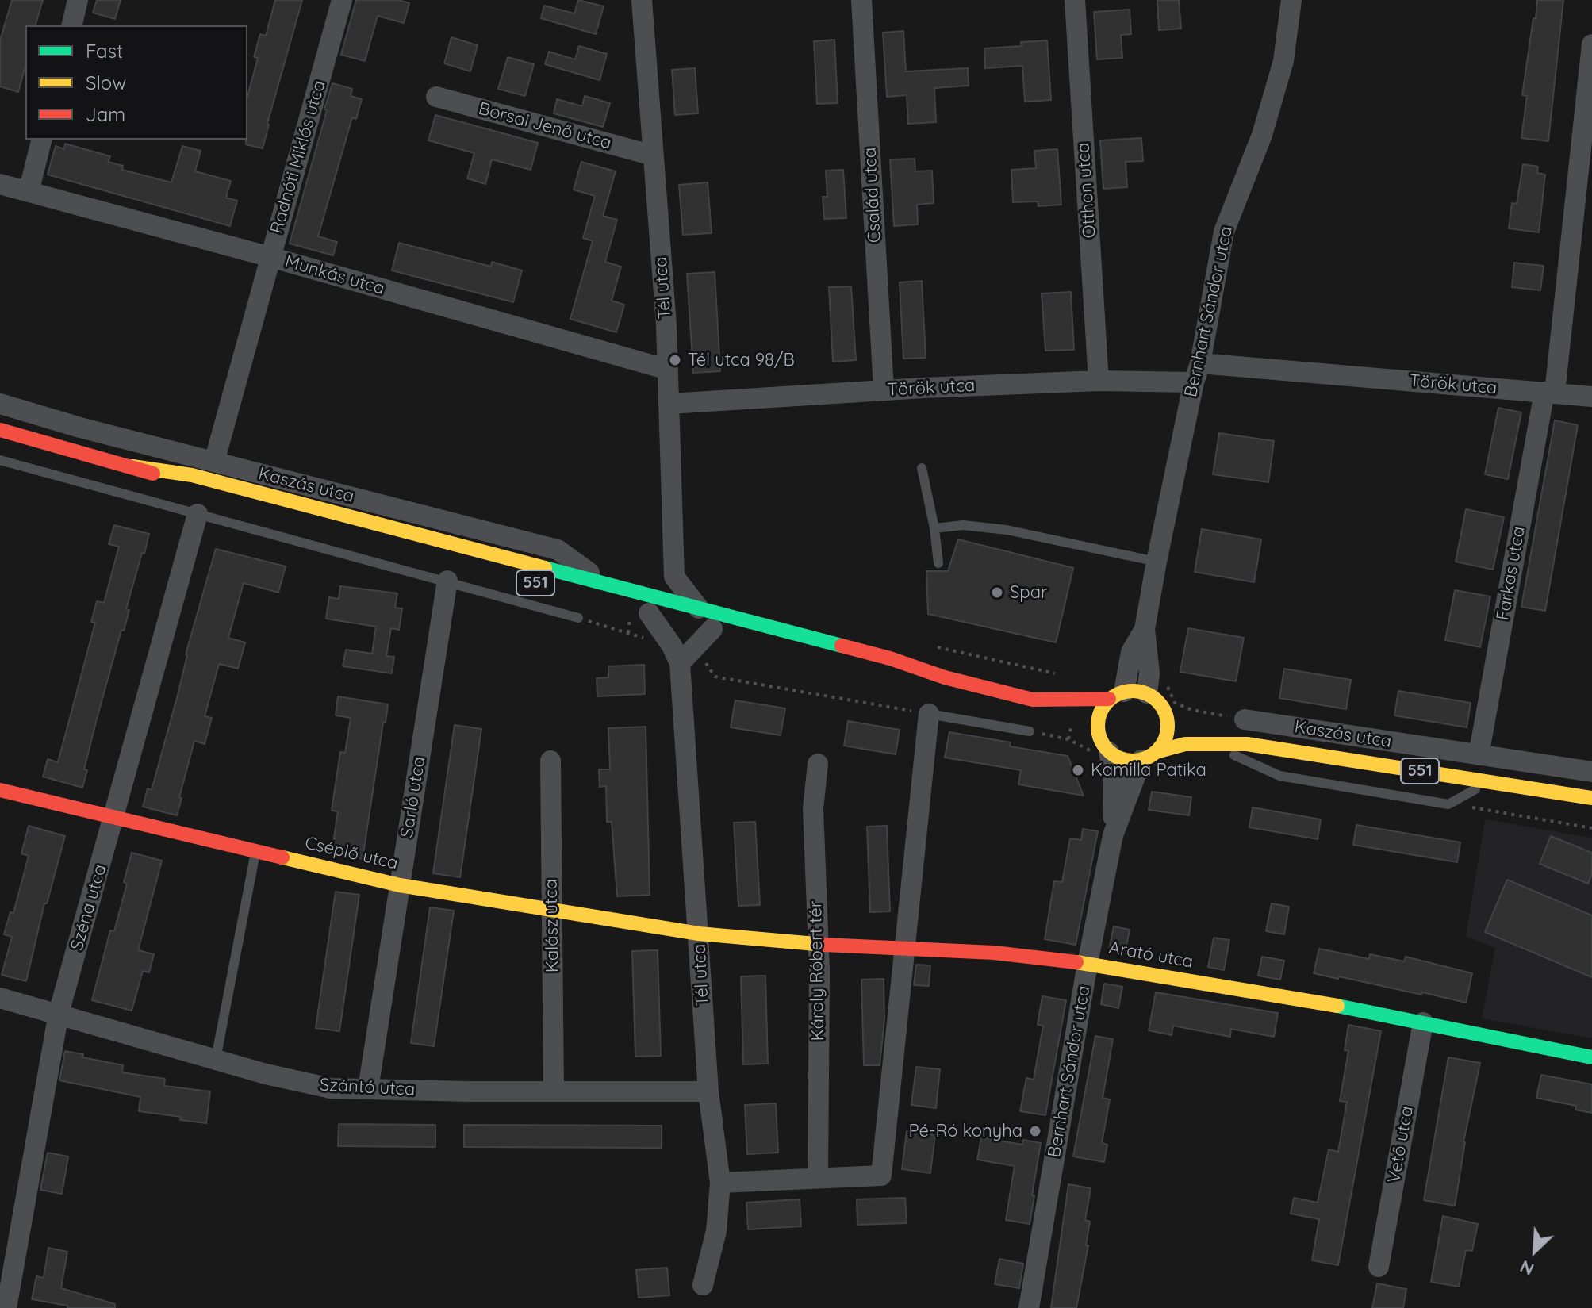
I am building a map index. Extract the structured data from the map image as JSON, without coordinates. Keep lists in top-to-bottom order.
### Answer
{
  "streets": {
    "main road": ["551", "Cséplő utca", "Arató utca"],
    "street": [
      "Borsai Jenő utca",
      "Radnóti Miklós utca",
      "Otthon utca",
      "Család utca",
      "Munkás utca",
      "Tél utca",
      "Bernhart Sándor utca",
      "Török utca",
      "Kaszás utca",
      "Farkas utca",
      "Sarló utca",
      "Széna utca",
      "Kalász utca",
      "Károly Róbert tér",
      "Szántó utca",
      "Vető utca"
    ]
  },
  "crossings": [
    ["Borsai Jenő utca", "Tél utca"],
    ["Radnóti Miklós utca", "Munkás utca"],
    ["Radnóti Miklós utca", "Kaszás utca"],
    ["Otthon utca", "Török utca"],
    ["Család utca", "Török utca"],
    ["Munkás utca", "Tél utca"],
    ["Tél utca", "Török utca"],
    ["Tél utca", "551"],
    ["Tél utca", "Cséplő utca"],
    ["Tél utca", "Arató utca"],
    ["Tél utca", "Szántó utca"],
    ["Bernhart Sándor utca", "Török utca"],
    ["Bernhart Sándor utca", "551"],
    ["Bernhart Sándor utca", "Arató utca"],
    ["Török utca", "Farkas utca"],
    ["Kaszás utca", "Farkas utca"],
    ["Kaszás utca", "551"],
    ["Sarló utca", "Cséplő utca"],
    ["Sarló utca", "Szántó utca"],
    ["Cséplő utca", "Széna utca"],
    ["Cséplő utca", "Kalász utca"],
    ["Cséplő utca", "Arató utca"],
    ["Széna utca", "Szántó utca"],
    ["Kalász utca", "Szántó utca"],
    ["Arató utca", "Károly Róbert tér"],
    ["Arató utca", "Vető utca"]
  ],
  "places": [
    "Tél utca 98/B",
    "Spar",
    "Kamilla Patika",
    "Pé-Ró konyha"
  ],
  "legend": ["Fast", "Slow", "Jam"],
  "north": "bottom left"
}
